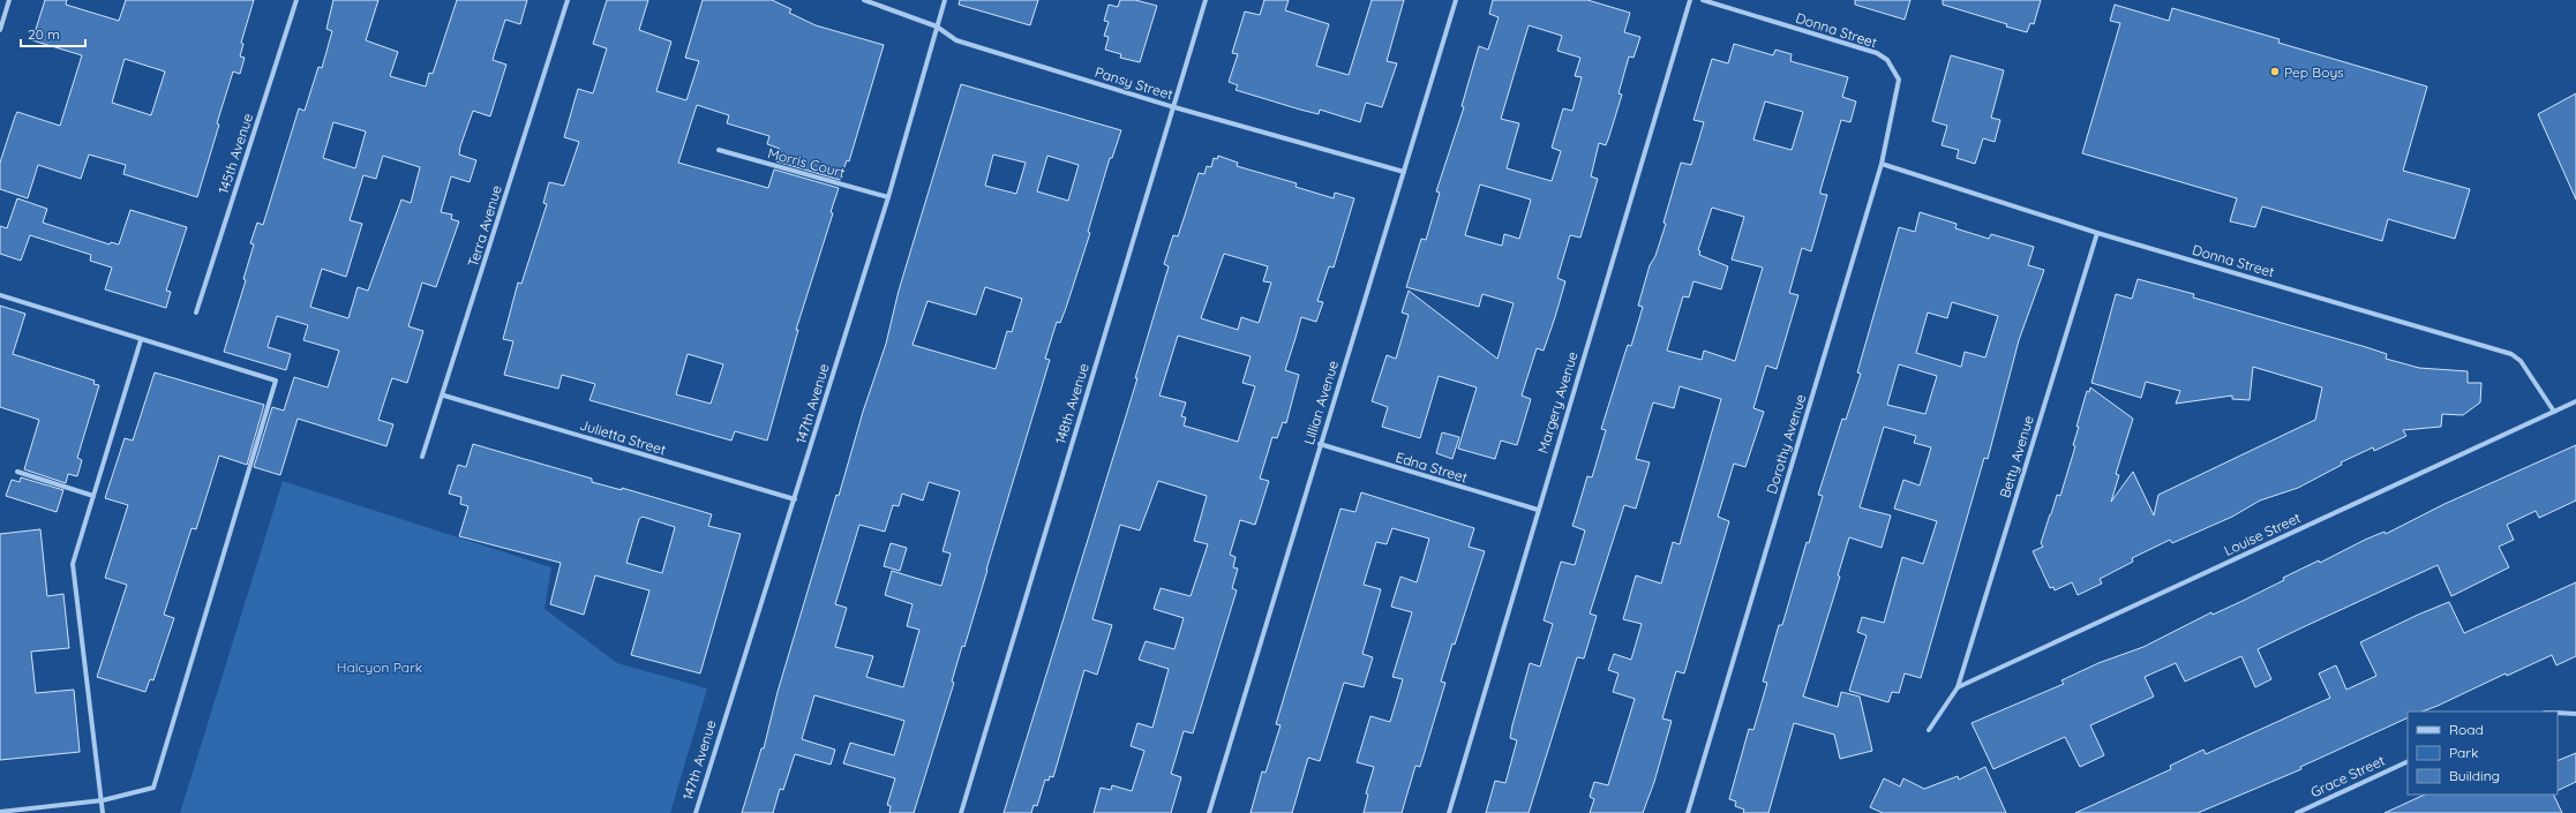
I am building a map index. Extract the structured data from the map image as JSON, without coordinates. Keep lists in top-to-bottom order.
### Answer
{
  "streets": {
    "street": [
      "Donna Street",
      "Pansy Street",
      "145th Avenue",
      "Morris Court",
      "Terra Avenue",
      "Lillian Avenue",
      "Margery Avenue",
      "147th Avenue",
      "148th Avenue",
      "Julietta Street",
      "Dorothy Avenue",
      "Betty Avenue",
      "Edna Street",
      "Louise Street",
      "Grace Street"
    ]
  },
  "crossings": [
    ["Donna Street", "Dorothy Avenue"],
    ["Donna Street", "Betty Avenue"],
    ["Donna Street", "Louise Street"],
    ["Pansy Street", "Lillian Avenue"],
    ["Pansy Street", "147th Avenue"],
    ["Pansy Street", "148th Avenue"],
    ["Morris Court", "147th Avenue"],
    ["Terra Avenue", "Julietta Street"],
    ["Lillian Avenue", "Edna Street"],
    ["Margery Avenue", "Edna Street"],
    ["147th Avenue", "Julietta Street"],
    ["Betty Avenue", "Louise Street"]
  ],
  "parks": ["Halcyon Park"],
  "places": ["Pep Boys"],
  "legend": ["Road", "Park", "Building"],
  "scale_bar": "20 m"
}
